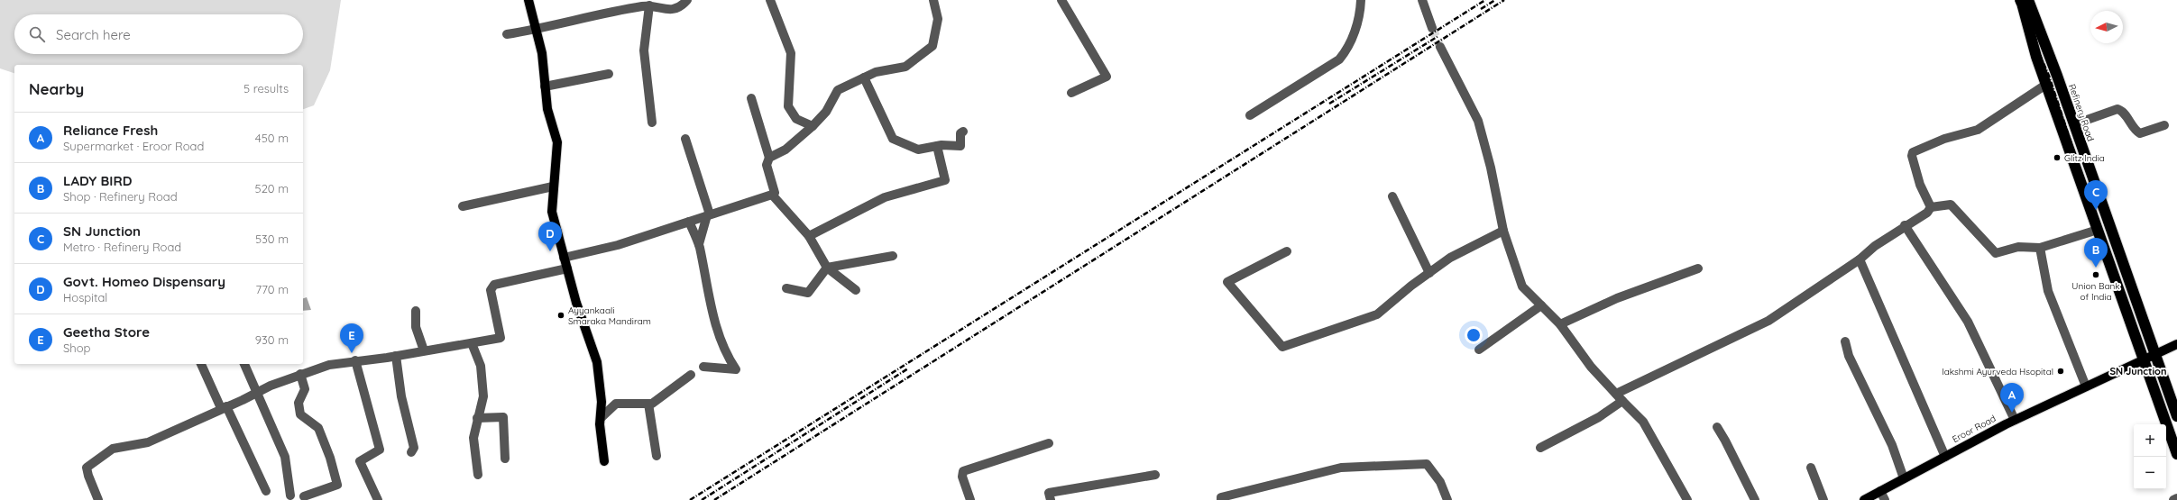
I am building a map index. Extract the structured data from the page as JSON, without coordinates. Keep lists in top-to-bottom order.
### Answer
{
  "streets": {
    "highway": ["Refinery Road"],
    "main road": ["Eroor Road"]
  },
  "crossings": [
    ["Refinery Road", "Eroor Road"]
  ],
  "districts": ["SN Junction"],
  "places": [
    "Glitz India",
    "Union Bank of India",
    "Ayyankaali Smaraka Mandiram",
    "lakshmi Ayurveda Hsopital"
  ],
  "north": "left",
  "page": {
    "search": "Search here",
    "heading": ["Nearby", "5 results"],
    "list": [
      {
        "mark": "A",
        "name": "Reliance Fresh",
        "note": "Supermarket · Eroor Road",
        "value": "450 m"
      },
      {
        "mark": "B",
        "name": "LADY BIRD",
        "note": "Shop · Refinery Road",
        "value": "520 m"
      },
      {
        "mark": "C",
        "name": "SN Junction",
        "note": "Metro · Refinery Road",
        "value": "530 m"
      },
      {
        "mark": "D",
        "name": "Govt. Homeo Dispensary",
        "note": "Hospital",
        "value": "770 m"
      },
      {
        "mark": "E",
        "name": "Geetha Store",
        "note": "Shop",
        "value": "930 m"
      }
    ],
    "pins": [
      "C",
      "D",
      "B",
      "E",
      "A"
    ],
    "map_buttons": ["+", "−"]
  }
}
